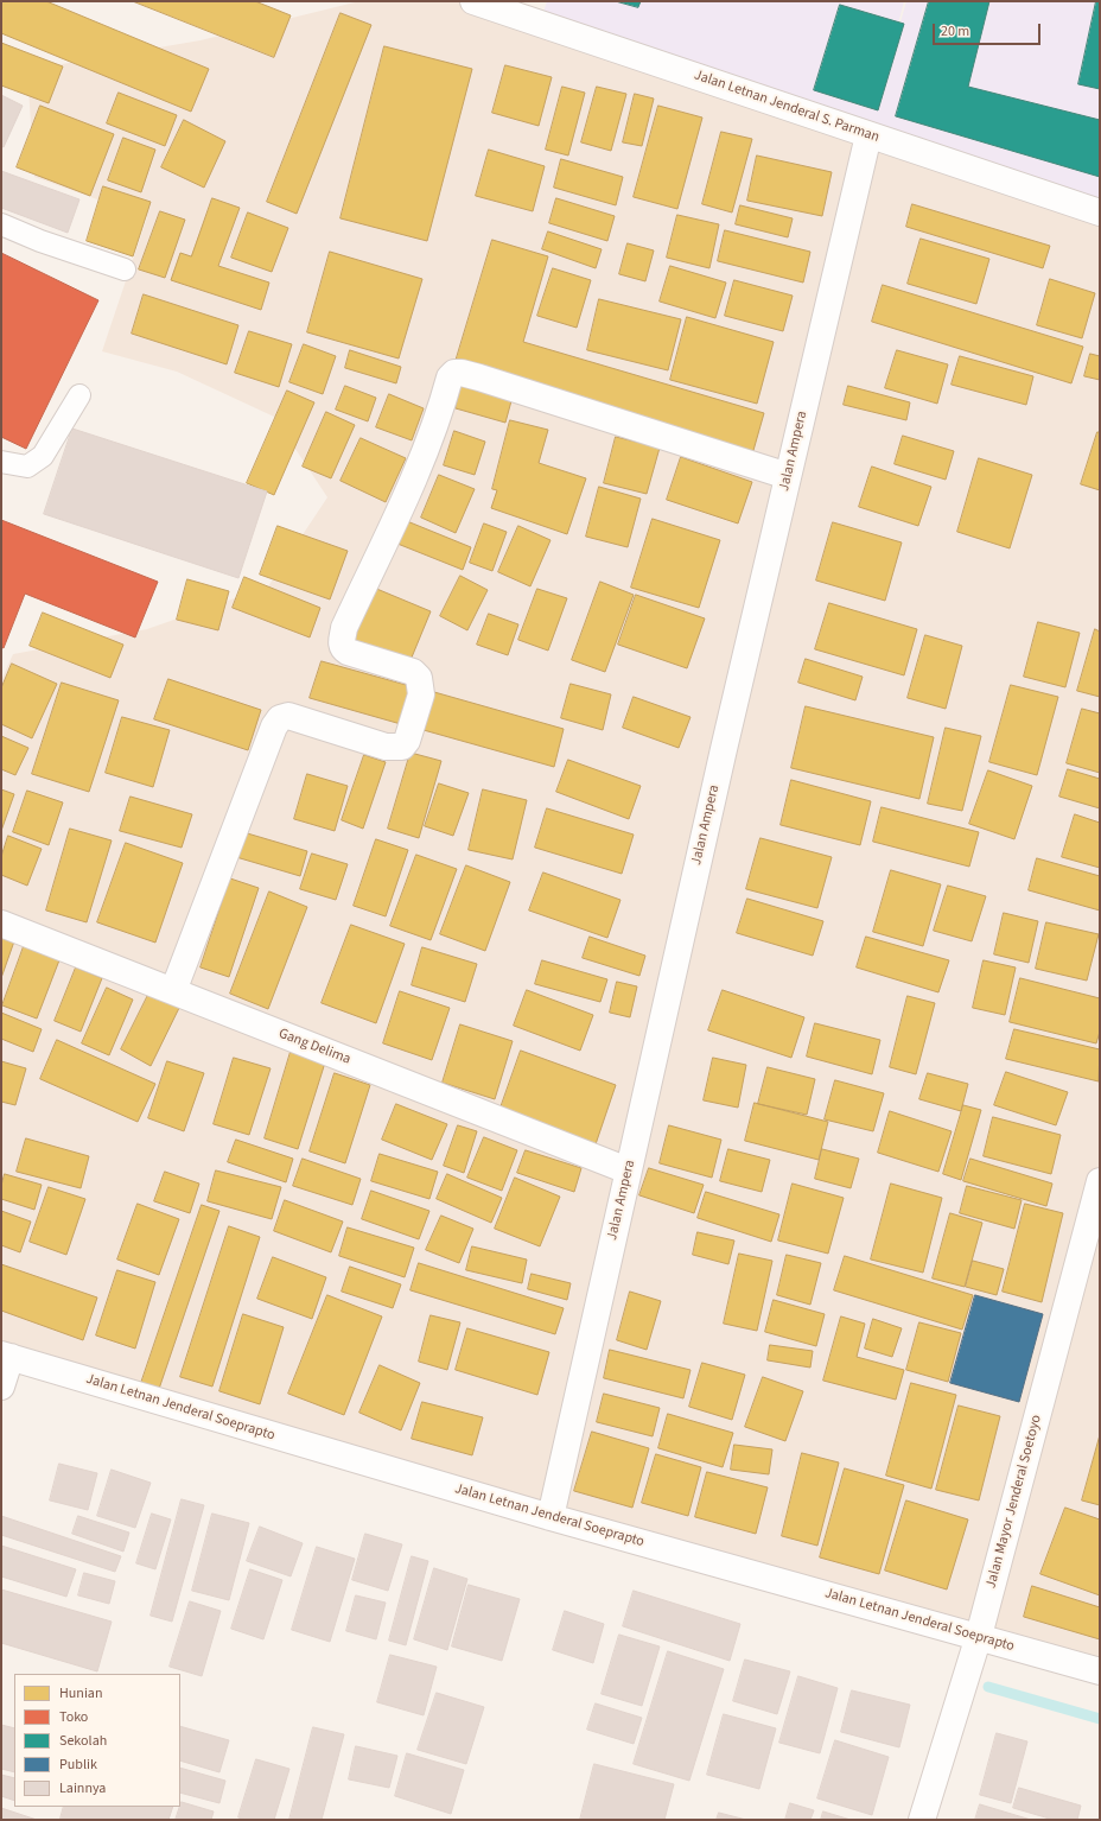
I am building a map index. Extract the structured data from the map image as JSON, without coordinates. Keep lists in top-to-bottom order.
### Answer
{
  "streets": {
    "street": [
      "Jalan Letnan Jenderal S. Parman",
      "Jalan Ampera",
      "Gang Delima",
      "Jalan Letnan Jenderal Soeprapto",
      "Jalan Mayor Jenderal Soetoyo"
    ]
  },
  "crossings": [
    ["Jalan Letnan Jenderal S. Parman", "Jalan Ampera"],
    ["Jalan Ampera", "Gang Delima"],
    ["Jalan Ampera", "Jalan Letnan Jenderal Soeprapto"],
    ["Jalan Letnan Jenderal Soeprapto", "Jalan Mayor Jenderal Soetoyo"]
  ],
  "legend": [
    "Hunian",
    "Toko",
    "Sekolah",
    "Publik",
    "Lainnya"
  ],
  "scale_bar": "20 m"
}
